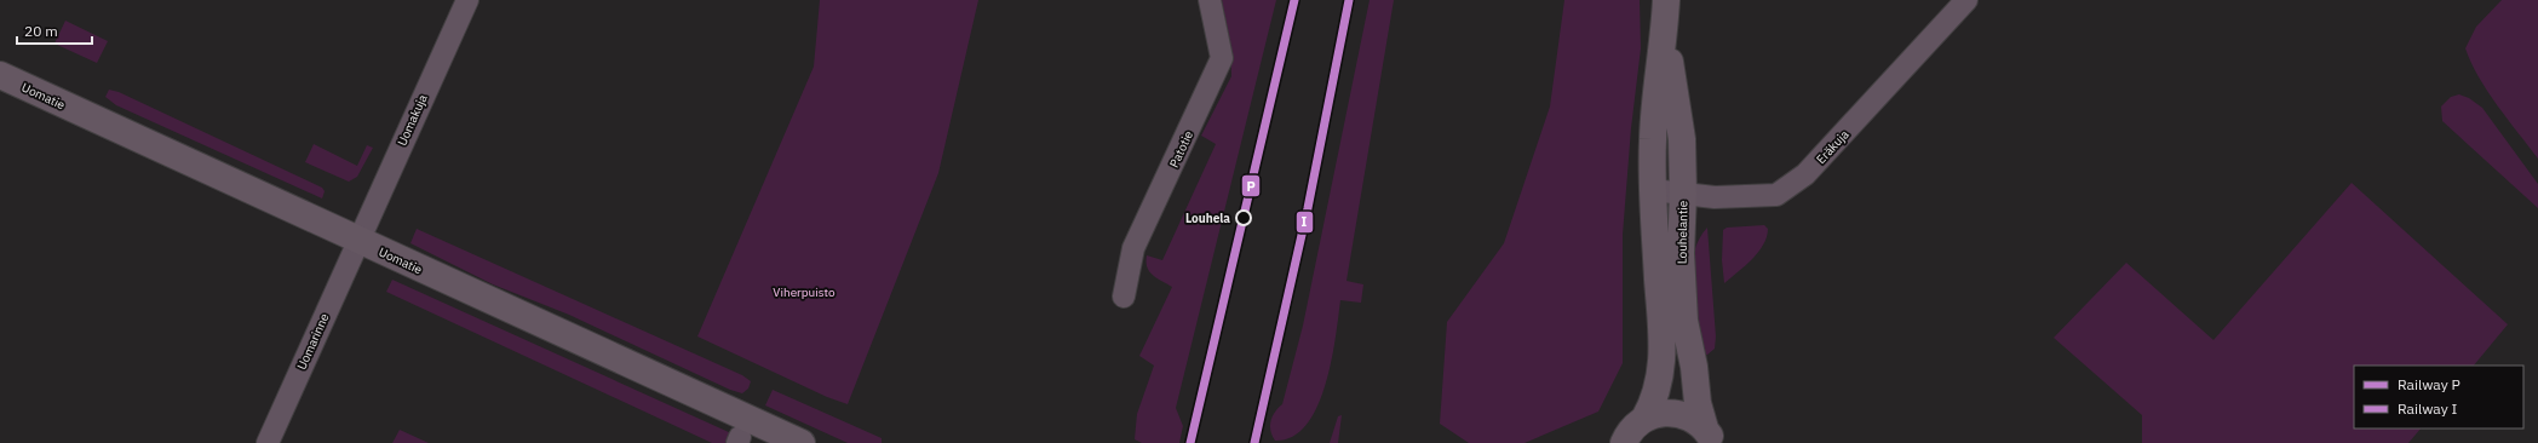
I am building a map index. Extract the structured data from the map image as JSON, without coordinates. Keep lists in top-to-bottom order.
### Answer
{
  "streets": {
    "main road": ["Uomatie", "Louhelantie"],
    "street": [
      "Uomakuja",
      "Eräkuja",
      "Patotie",
      "Uomarinne"
    ]
  },
  "crossings": [
    ["Uomatie", "Uomakuja"],
    ["Uomatie", "Uomarinne"],
    ["Uomakuja", "Uomarinne"],
    ["Eräkuja", "Louhelantie"]
  ],
  "parks": ["Viherpuisto"],
  "places": ["Louhela"],
  "lines": ["rail line P", "rail line I"],
  "legend": ["Railway P", "Railway I"],
  "scale_bar": "20 m"
}
